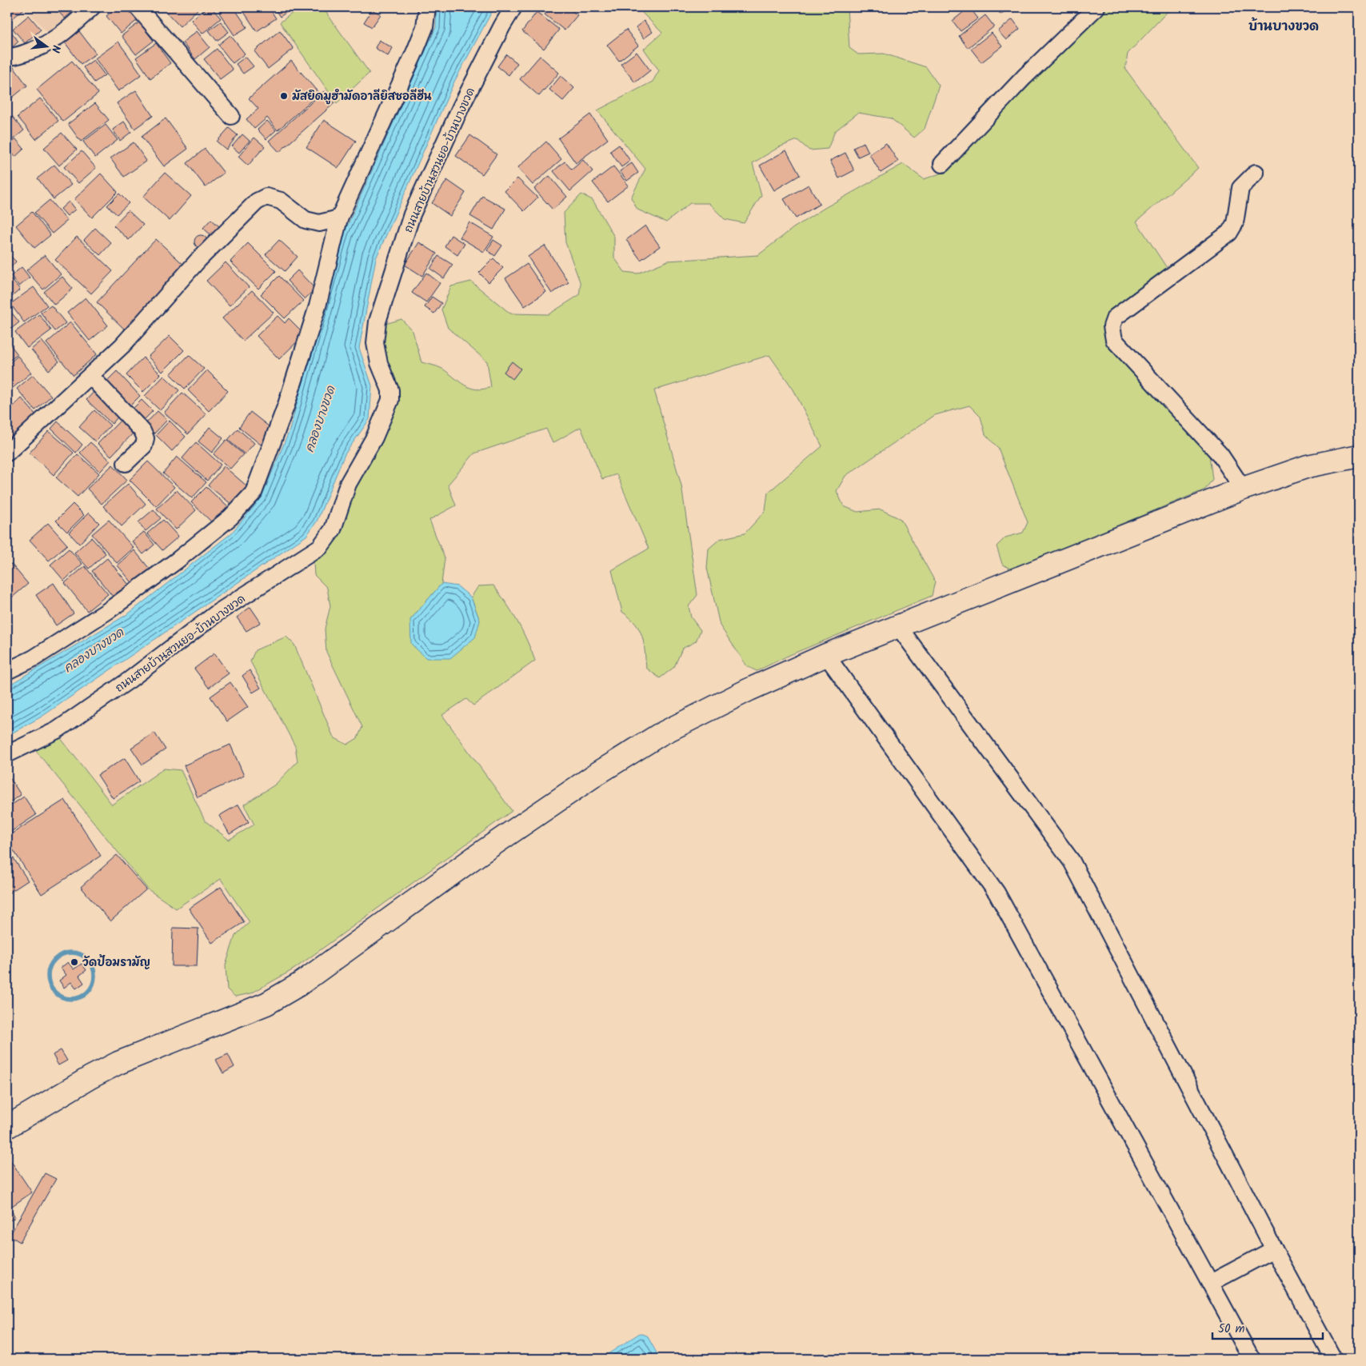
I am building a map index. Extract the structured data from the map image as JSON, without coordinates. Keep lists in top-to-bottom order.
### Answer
{
  "streets": {
    "street": ["ถนนสายบ้านสวนยอ-บ้านบางขวด"]
  },
  "districts": ["บ้านบางขวด"],
  "water": ["คลองบางขวด"],
  "places": ["มัสยิดมูฮำมัดอาลียิสซอลีฮีน", "วัดป้อมรามัญ"],
  "scale_bar": "50 m",
  "north": "right"
}
